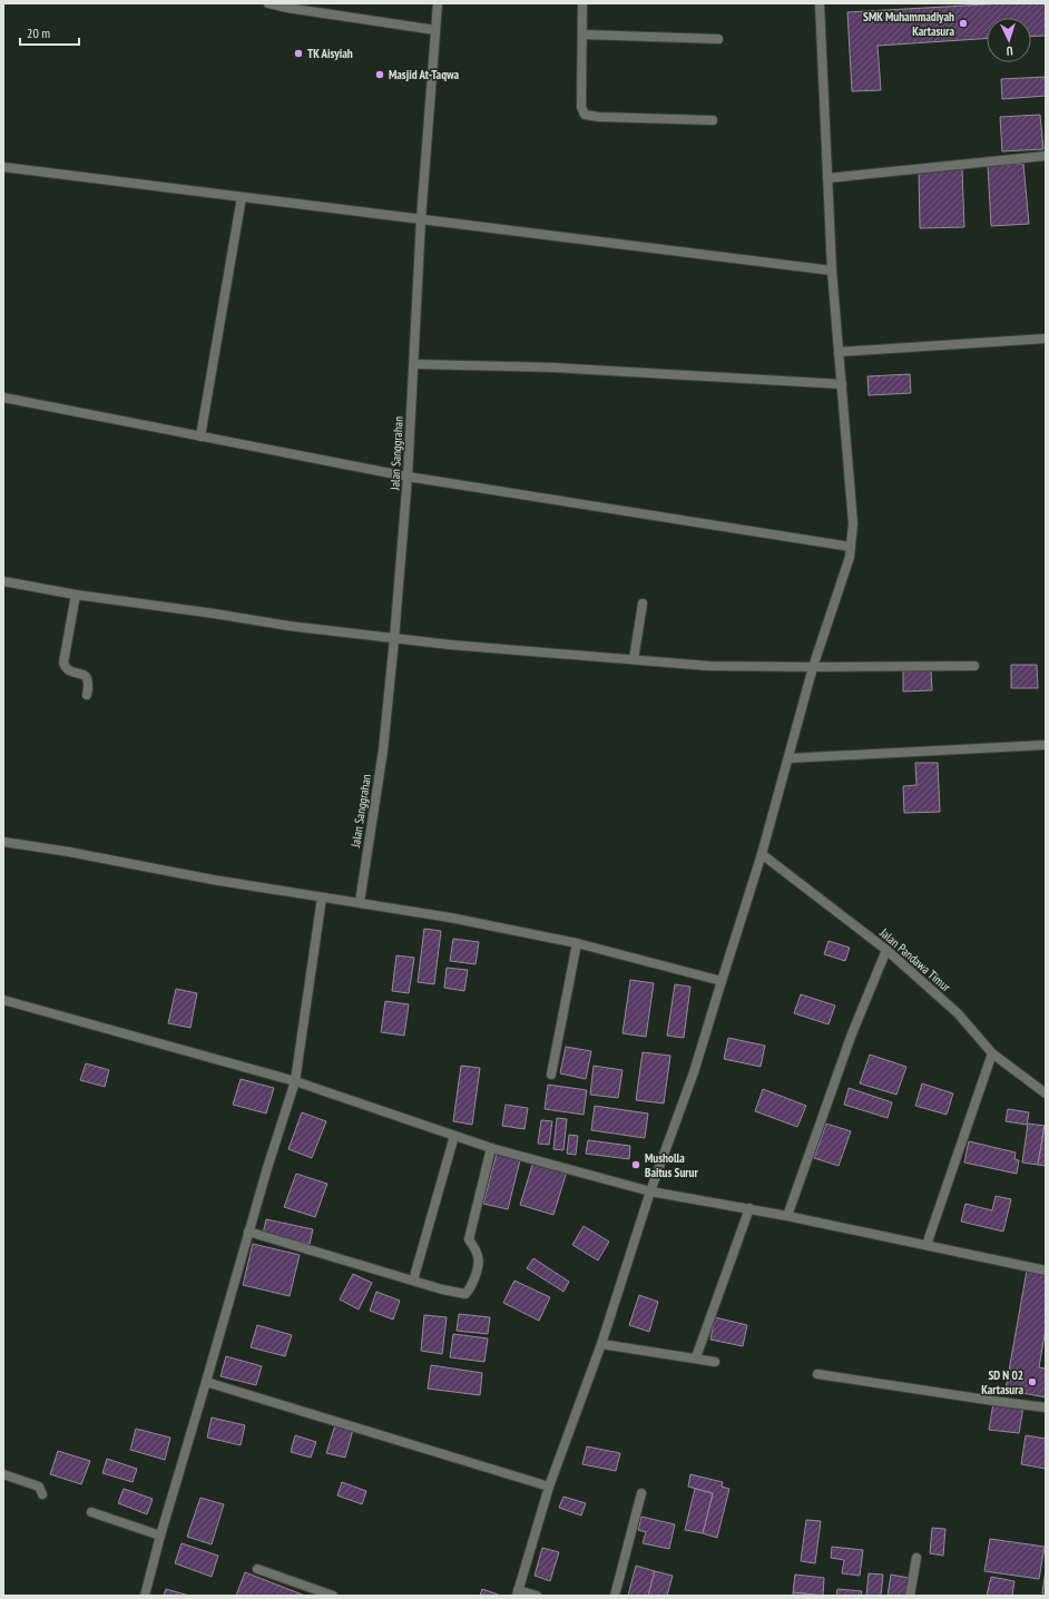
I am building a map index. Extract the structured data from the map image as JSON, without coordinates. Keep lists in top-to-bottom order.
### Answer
{
  "streets": {
    "street": ["Jalan Sanggrahan", "Jalan Pandawa Timur"]
  },
  "places": [
    "SMK Muhammadiyah Kartasura",
    "TK Aisyiah",
    "Masjid At-Taqwa",
    "Musholla Baitus Surur",
    "SD N 02 Kartasura"
  ],
  "scale_bar": "20 m",
  "north": "bottom"
}
